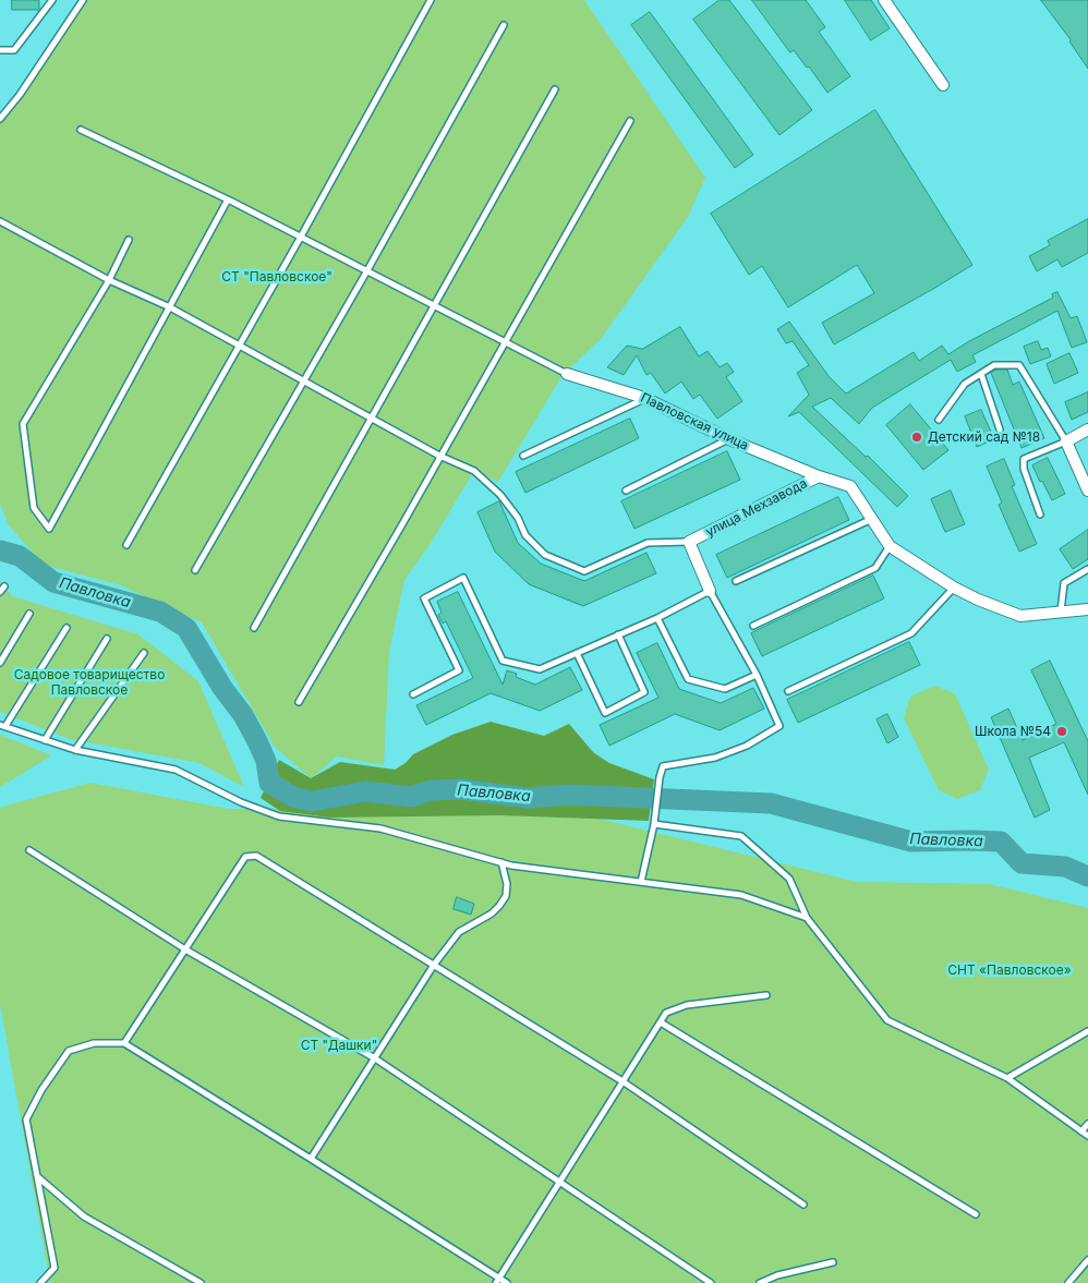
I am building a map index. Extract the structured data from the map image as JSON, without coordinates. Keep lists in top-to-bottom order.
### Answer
{
  "streets": {
    "street": ["Павловская улица", "улица Мехзавода"]
  },
  "crossings": [
    ["Павловская улица", "улица Мехзавода"]
  ],
  "water": ["Павловка"],
  "parks": [
    "СТ \"Павловское\"",
    "Садовое товарищество Павловское",
    "СНТ «Павловское»",
    "СТ \"Дашки\""
  ],
  "places": ["Детский сад №18", "Школа №54"]
}
